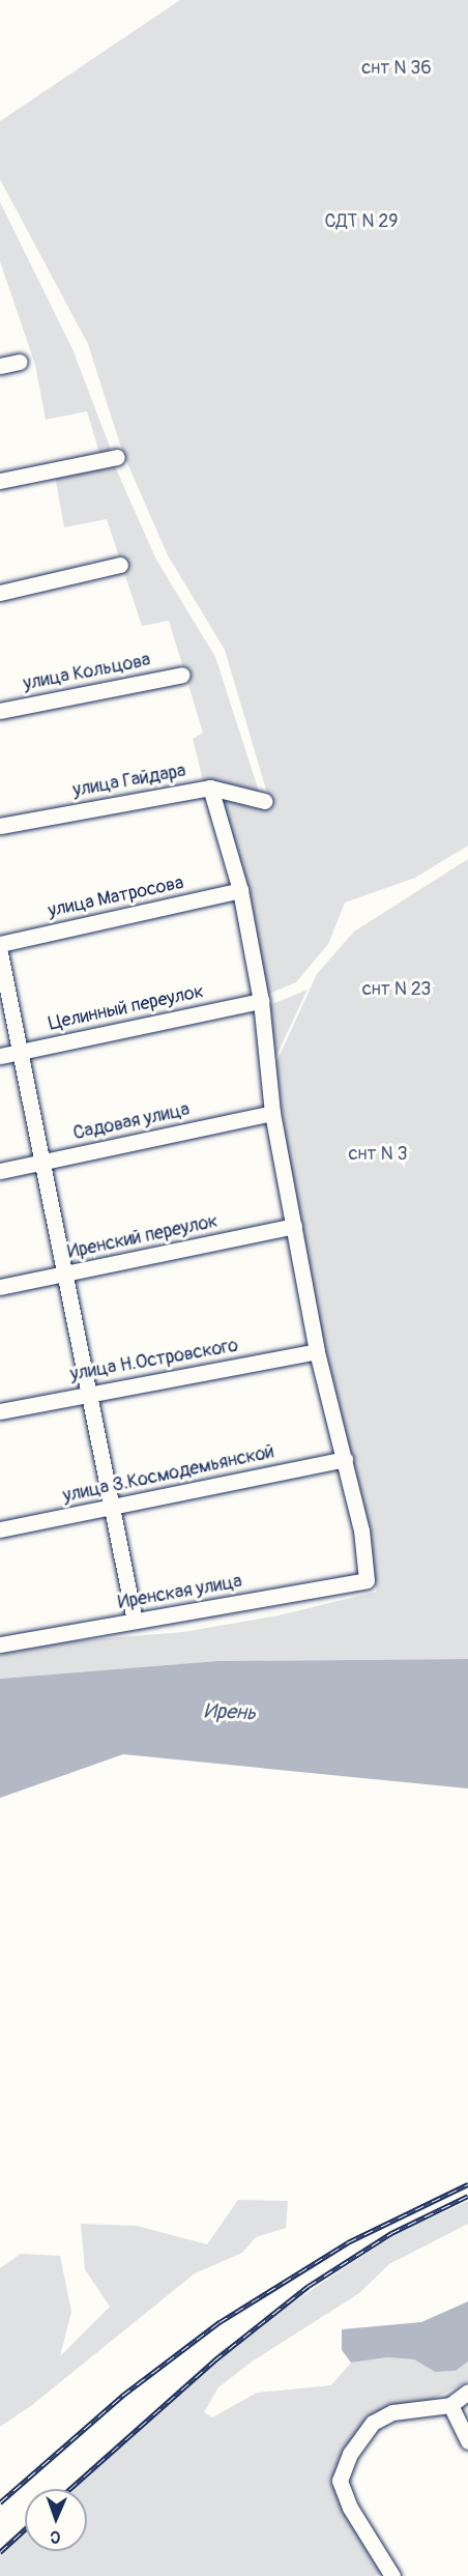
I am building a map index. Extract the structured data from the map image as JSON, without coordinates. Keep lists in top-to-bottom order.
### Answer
{
  "streets": {
    "street": [
      "улица Кольцова",
      "улица Гайдара",
      "улица Матросова",
      "Целинный переулок",
      "Садовая улица",
      "Иренский переулок",
      "улица Н.Островского",
      "улица З.Космодемьянской",
      "Иренская улица"
    ]
  },
  "crossings": [
    ["улица З.Космодемьянской", "Иренская улица"]
  ],
  "water": ["Ирень"],
  "parks": [
    "снт N 36",
    "СДТ N 29",
    "снт N 23",
    "снт N 3"
  ],
  "north": "bottom"
}
